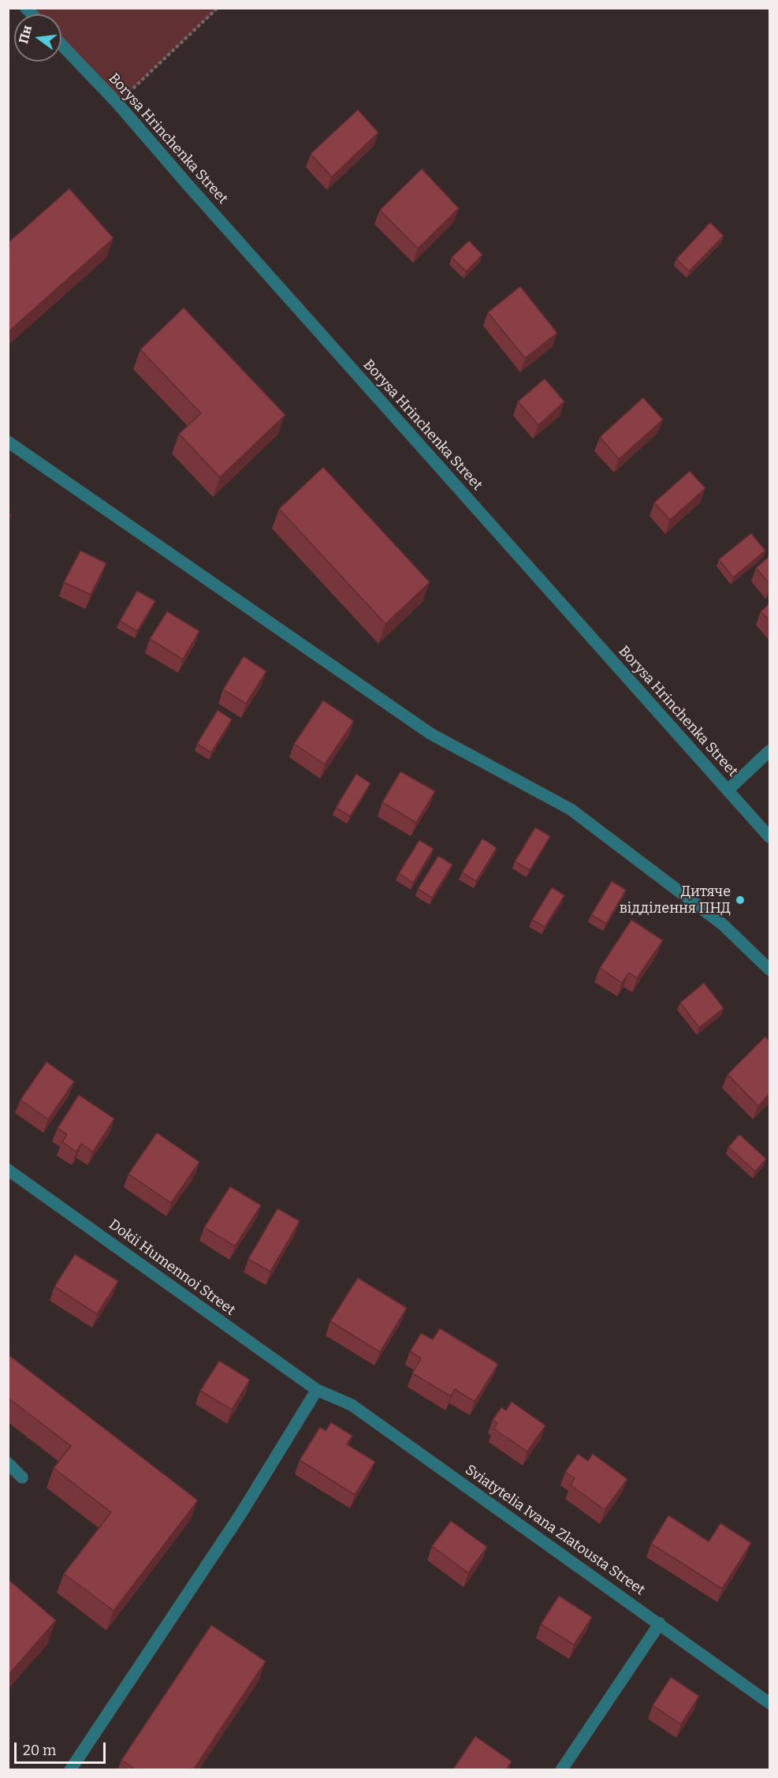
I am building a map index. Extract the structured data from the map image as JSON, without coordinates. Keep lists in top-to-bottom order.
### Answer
{
  "streets": {
    "street": ["Borysa Hrinchenka Street", "Dokii Humennoi Street", "Sviatytelia Ivana Zlatousta Street"]
  },
  "crossings": [
    ["Dokii Humennoi Street", "Sviatytelia Ivana Zlatousta Street"]
  ],
  "places": ["Дитяче відділення ПНД"],
  "scale_bar": "20 m",
  "north": "left"
}
